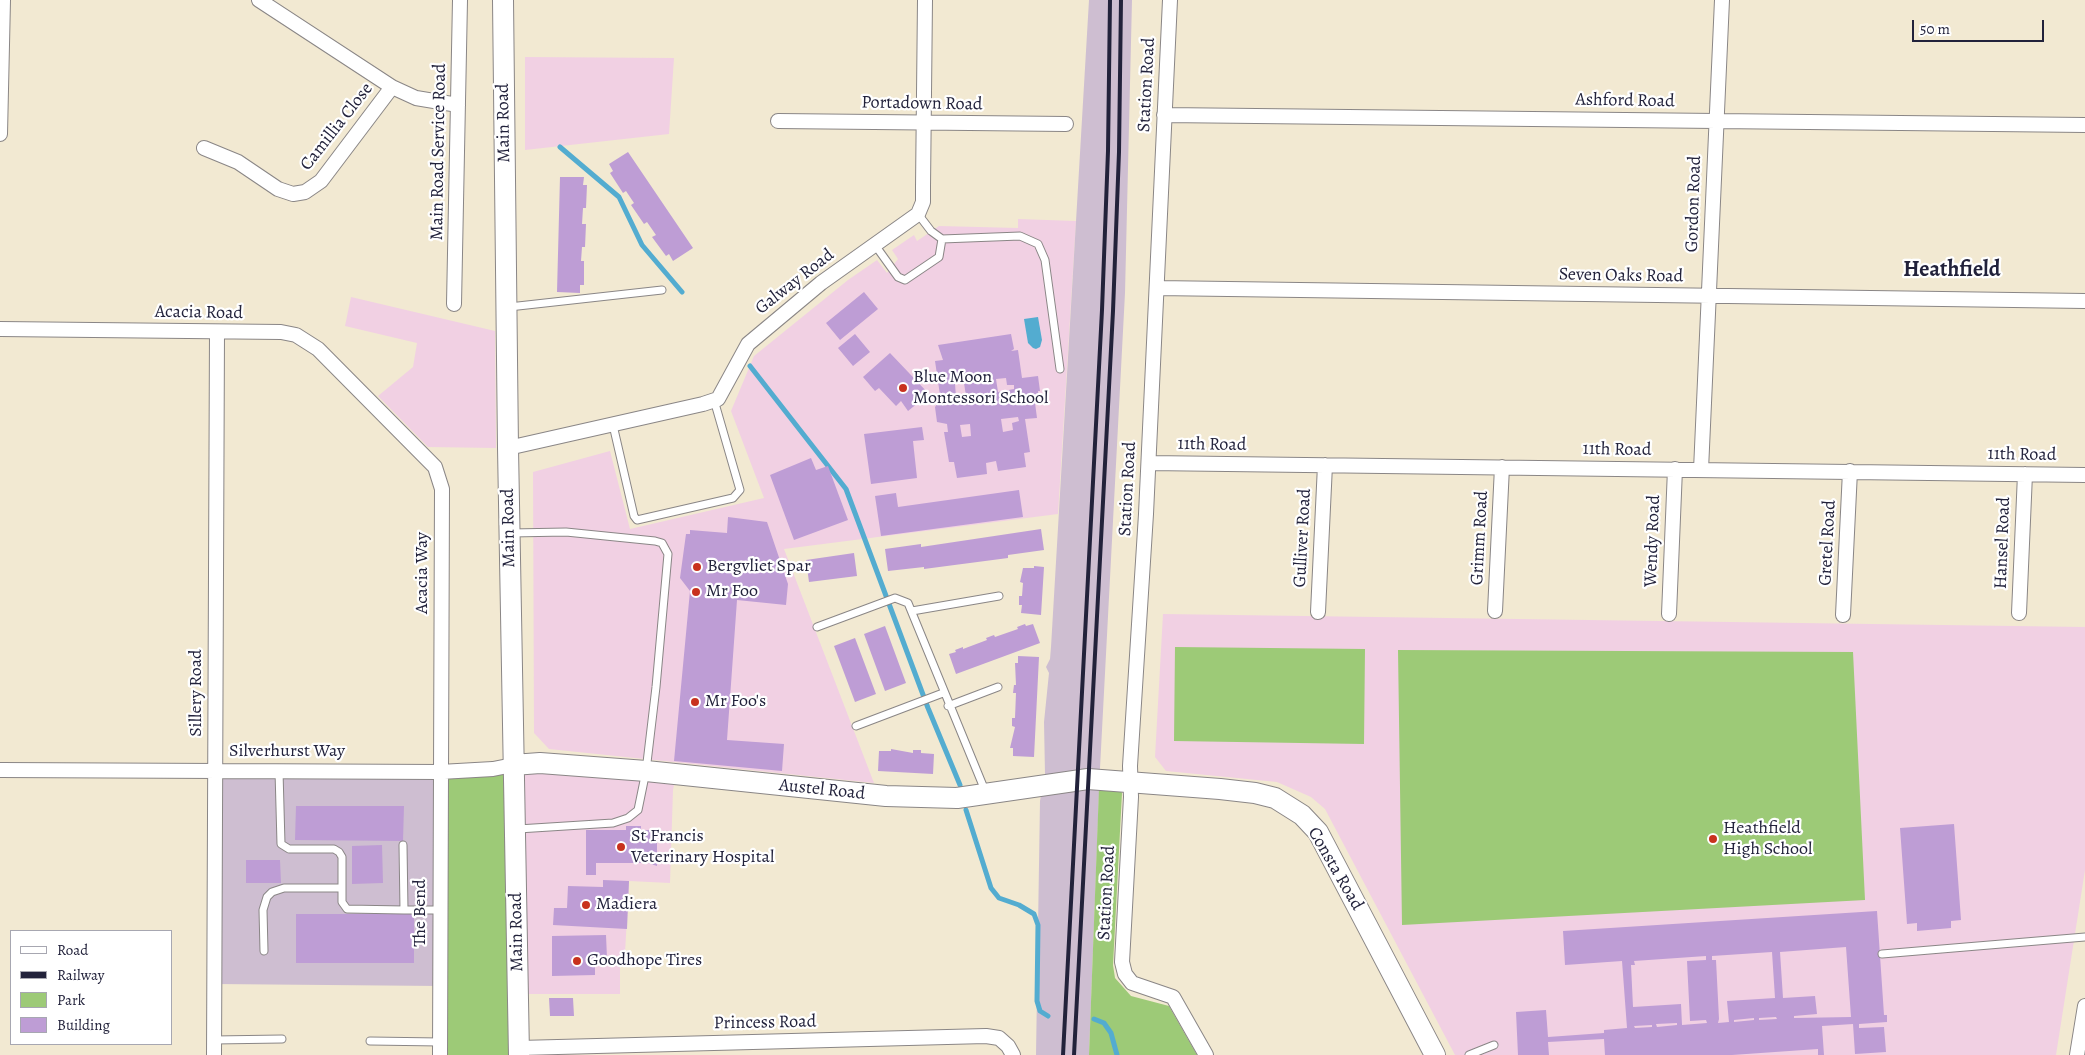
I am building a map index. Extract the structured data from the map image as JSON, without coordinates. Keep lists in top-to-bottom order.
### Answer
{
  "streets": {
    "main road": ["Main Road", "Austel Road", "Consta Road"],
    "street": [
      "Station Road",
      "Ashford Road",
      "Portadown Road",
      "Camillia Close",
      "Main Road Service Road",
      "Gordon Road",
      "Seven Oaks Road",
      "Galway Road",
      "Acacia Road",
      "11th Road",
      "Gulliver Road",
      "Grimm Road",
      "Wendy Road",
      "Gretel Road",
      "Hansel Road",
      "Acacia Way",
      "Sillery Road",
      "Silverhurst Way",
      "The Bend",
      "Princess Road"
    ]
  },
  "crossings": [
    ["Station Road", "Ashford Road"],
    ["Station Road", "Seven Oaks Road"],
    ["Station Road", "11th Road"],
    ["Station Road", "Austel Road"],
    ["Station Road", "Consta Road"],
    ["Ashford Road", "Gordon Road"],
    ["Main Road", "Silverhurst Way"],
    ["Main Road", "Austel Road"],
    ["Main Road", "Princess Road"],
    ["Camillia Close", "Main Road Service Road"],
    ["Gordon Road", "Seven Oaks Road"],
    ["Gordon Road", "11th Road"],
    ["Acacia Road", "Acacia Way"],
    ["Acacia Road", "Sillery Road"],
    ["11th Road", "Gulliver Road"],
    ["11th Road", "Grimm Road"],
    ["11th Road", "Wendy Road"],
    ["11th Road", "Gretel Road"],
    ["11th Road", "Hansel Road"],
    ["Acacia Way", "Silverhurst Way"],
    ["Acacia Way", "The Bend"],
    ["Sillery Road", "Silverhurst Way"],
    ["Silverhurst Way", "Austel Road"],
    ["Silverhurst Way", "The Bend"],
    ["Austel Road", "Consta Road"]
  ],
  "districts": ["Heathfield"],
  "places": [
    "Blue Moon Montessori School",
    "Bergvliet Spar",
    "Mr Foo",
    "Mr Foo's",
    "Heathfield High School",
    "St Francis Veterinary Hospital",
    "Madiera",
    "Goodhope Tires"
  ],
  "legend": [
    "Road",
    "Railway",
    "Park",
    "Building"
  ],
  "scale_bar": "50 m"
}
